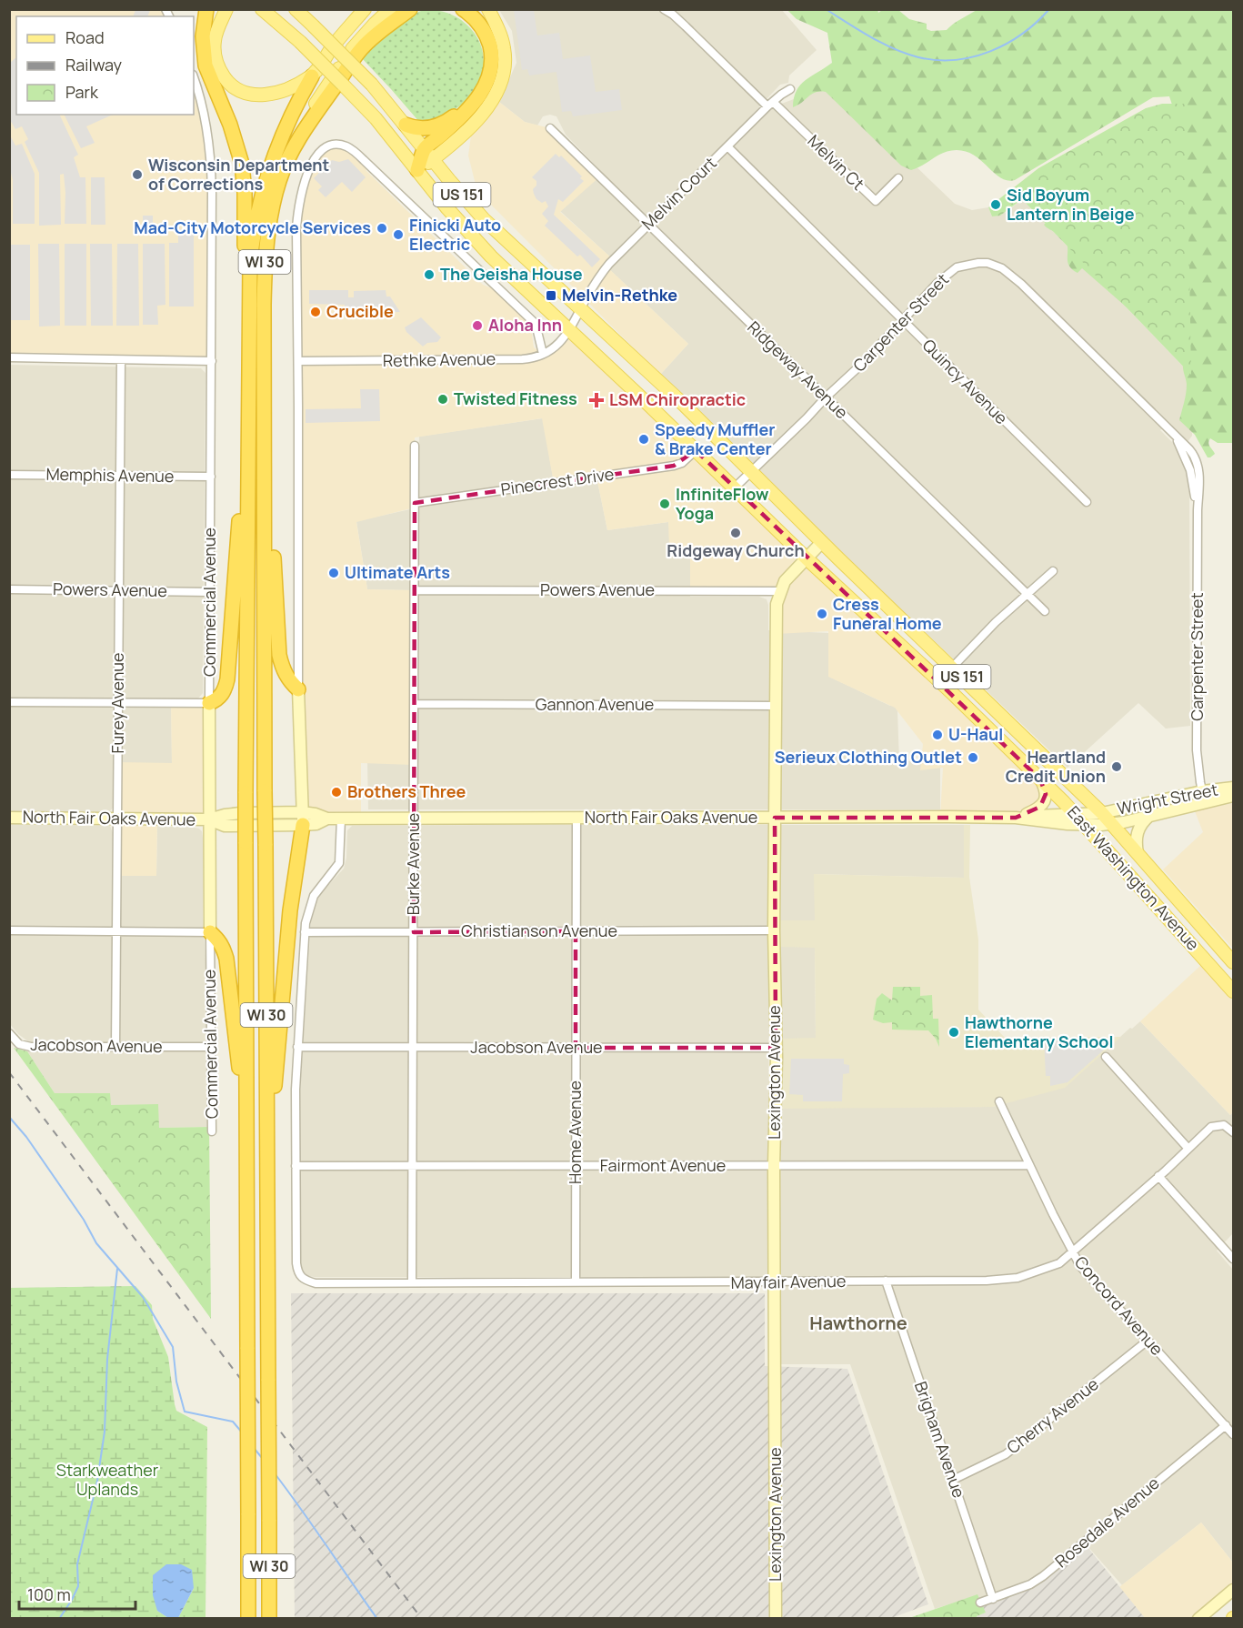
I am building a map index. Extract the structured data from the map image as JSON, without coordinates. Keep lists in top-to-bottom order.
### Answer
{
  "streets": {
    "highway": ["WI 30"],
    "main road": ["US 151", "East Washington Avenue"],
    "street": [
      "Melvin Ct",
      "Melvin Court",
      "Carpenter Street",
      "Rethke Avenue",
      "Ridgeway Avenue",
      "Quincy Avenue",
      "Memphis Avenue",
      "Pinecrest Drive",
      "Powers Avenue",
      "Commercial Avenue",
      "Furey Avenue",
      "Gannon Avenue",
      "Wright Street",
      "North Fair Oaks Avenue",
      "Burke Avenue",
      "Christianson Avenue",
      "Jacobson Avenue",
      "Lexington Avenue",
      "Home Avenue",
      "Fairmont Avenue",
      "Mayfair Avenue",
      "Concord Avenue",
      "Cherry Avenue",
      "Brigham Avenue",
      "Rosedale Avenue"
    ]
  },
  "crossings": [
    ["Melvin Ct", "Melvin Court"],
    ["Melvin Court", "Rethke Avenue"],
    ["Melvin Court", "Ridgeway Avenue"],
    ["Melvin Court", "Quincy Avenue"],
    ["Melvin Court", "East Washington Avenue"],
    ["Carpenter Street", "Ridgeway Avenue"],
    ["Carpenter Street", "Quincy Avenue"],
    ["Carpenter Street", "Wright Street"],
    ["Carpenter Street", "East Washington Avenue"],
    ["Rethke Avenue", "East Washington Avenue"],
    ["Memphis Avenue", "Commercial Avenue"],
    ["Memphis Avenue", "Furey Avenue"],
    ["Pinecrest Drive", "Burke Avenue"],
    ["Pinecrest Drive", "East Washington Avenue"],
    ["Powers Avenue", "Commercial Avenue"],
    ["Powers Avenue", "Furey Avenue"],
    ["Powers Avenue", "Burke Avenue"],
    ["Powers Avenue", "Lexington Avenue"],
    ["Commercial Avenue", "North Fair Oaks Avenue"],
    ["Commercial Avenue", "Jacobson Avenue"],
    ["Furey Avenue", "North Fair Oaks Avenue"],
    ["Furey Avenue", "Jacobson Avenue"],
    ["Gannon Avenue", "Burke Avenue"],
    ["Gannon Avenue", "Lexington Avenue"],
    ["Wright Street", "North Fair Oaks Avenue"],
    ["Wright Street", "East Washington Avenue"],
    ["North Fair Oaks Avenue", "Burke Avenue"],
    ["North Fair Oaks Avenue", "East Washington Avenue"],
    ["North Fair Oaks Avenue", "Lexington Avenue"],
    ["North Fair Oaks Avenue", "Home Avenue"],
    ["Burke Avenue", "Christianson Avenue"],
    ["Burke Avenue", "Jacobson Avenue"],
    ["Burke Avenue", "Fairmont Avenue"],
    ["Burke Avenue", "Mayfair Avenue"],
    ["East Washington Avenue", "Lexington Avenue"],
    ["Christianson Avenue", "Lexington Avenue"],
    ["Christianson Avenue", "Home Avenue"],
    ["Jacobson Avenue", "Lexington Avenue"],
    ["Jacobson Avenue", "Home Avenue"],
    ["Lexington Avenue", "Fairmont Avenue"],
    ["Lexington Avenue", "Mayfair Avenue"],
    ["Home Avenue", "Fairmont Avenue"],
    ["Home Avenue", "Mayfair Avenue"],
    ["Fairmont Avenue", "Mayfair Avenue"],
    ["Fairmont Avenue", "Concord Avenue"],
    ["Mayfair Avenue", "Concord Avenue"],
    ["Mayfair Avenue", "Brigham Avenue"],
    ["Concord Avenue", "Cherry Avenue"],
    ["Concord Avenue", "Rosedale Avenue"],
    ["Cherry Avenue", "Brigham Avenue"],
    ["Brigham Avenue", "Rosedale Avenue"]
  ],
  "districts": ["Hawthorne"],
  "parks": ["Starkweather Uplands"],
  "places": {
    "other": [
      "Wisconsin Department of Corrections",
      "Sid Boyum Lantern in Beige",
      "Mad-City Motorcycle Services",
      "Finicki Auto Electric",
      "The Geisha House",
      "Crucible",
      "Aloha Inn",
      "Twisted Fitness",
      "Speedy Muffler & Brake Center",
      "InfiniteFlow Yoga",
      "Ridgeway Church",
      "Ultimate Arts",
      "Cress Funeral Home",
      "U-Haul",
      "Serieux Clothing Outlet",
      "Heartland Credit Union",
      "Brothers Three",
      "Hawthorne Elementary School"
    ],
    "transit": ["Melvin-Rethke"],
    "health": ["LSM Chiropractic"]
  },
  "legend": ["Road", "Railway", "Park"],
  "scale_bar": "100 m"
}
